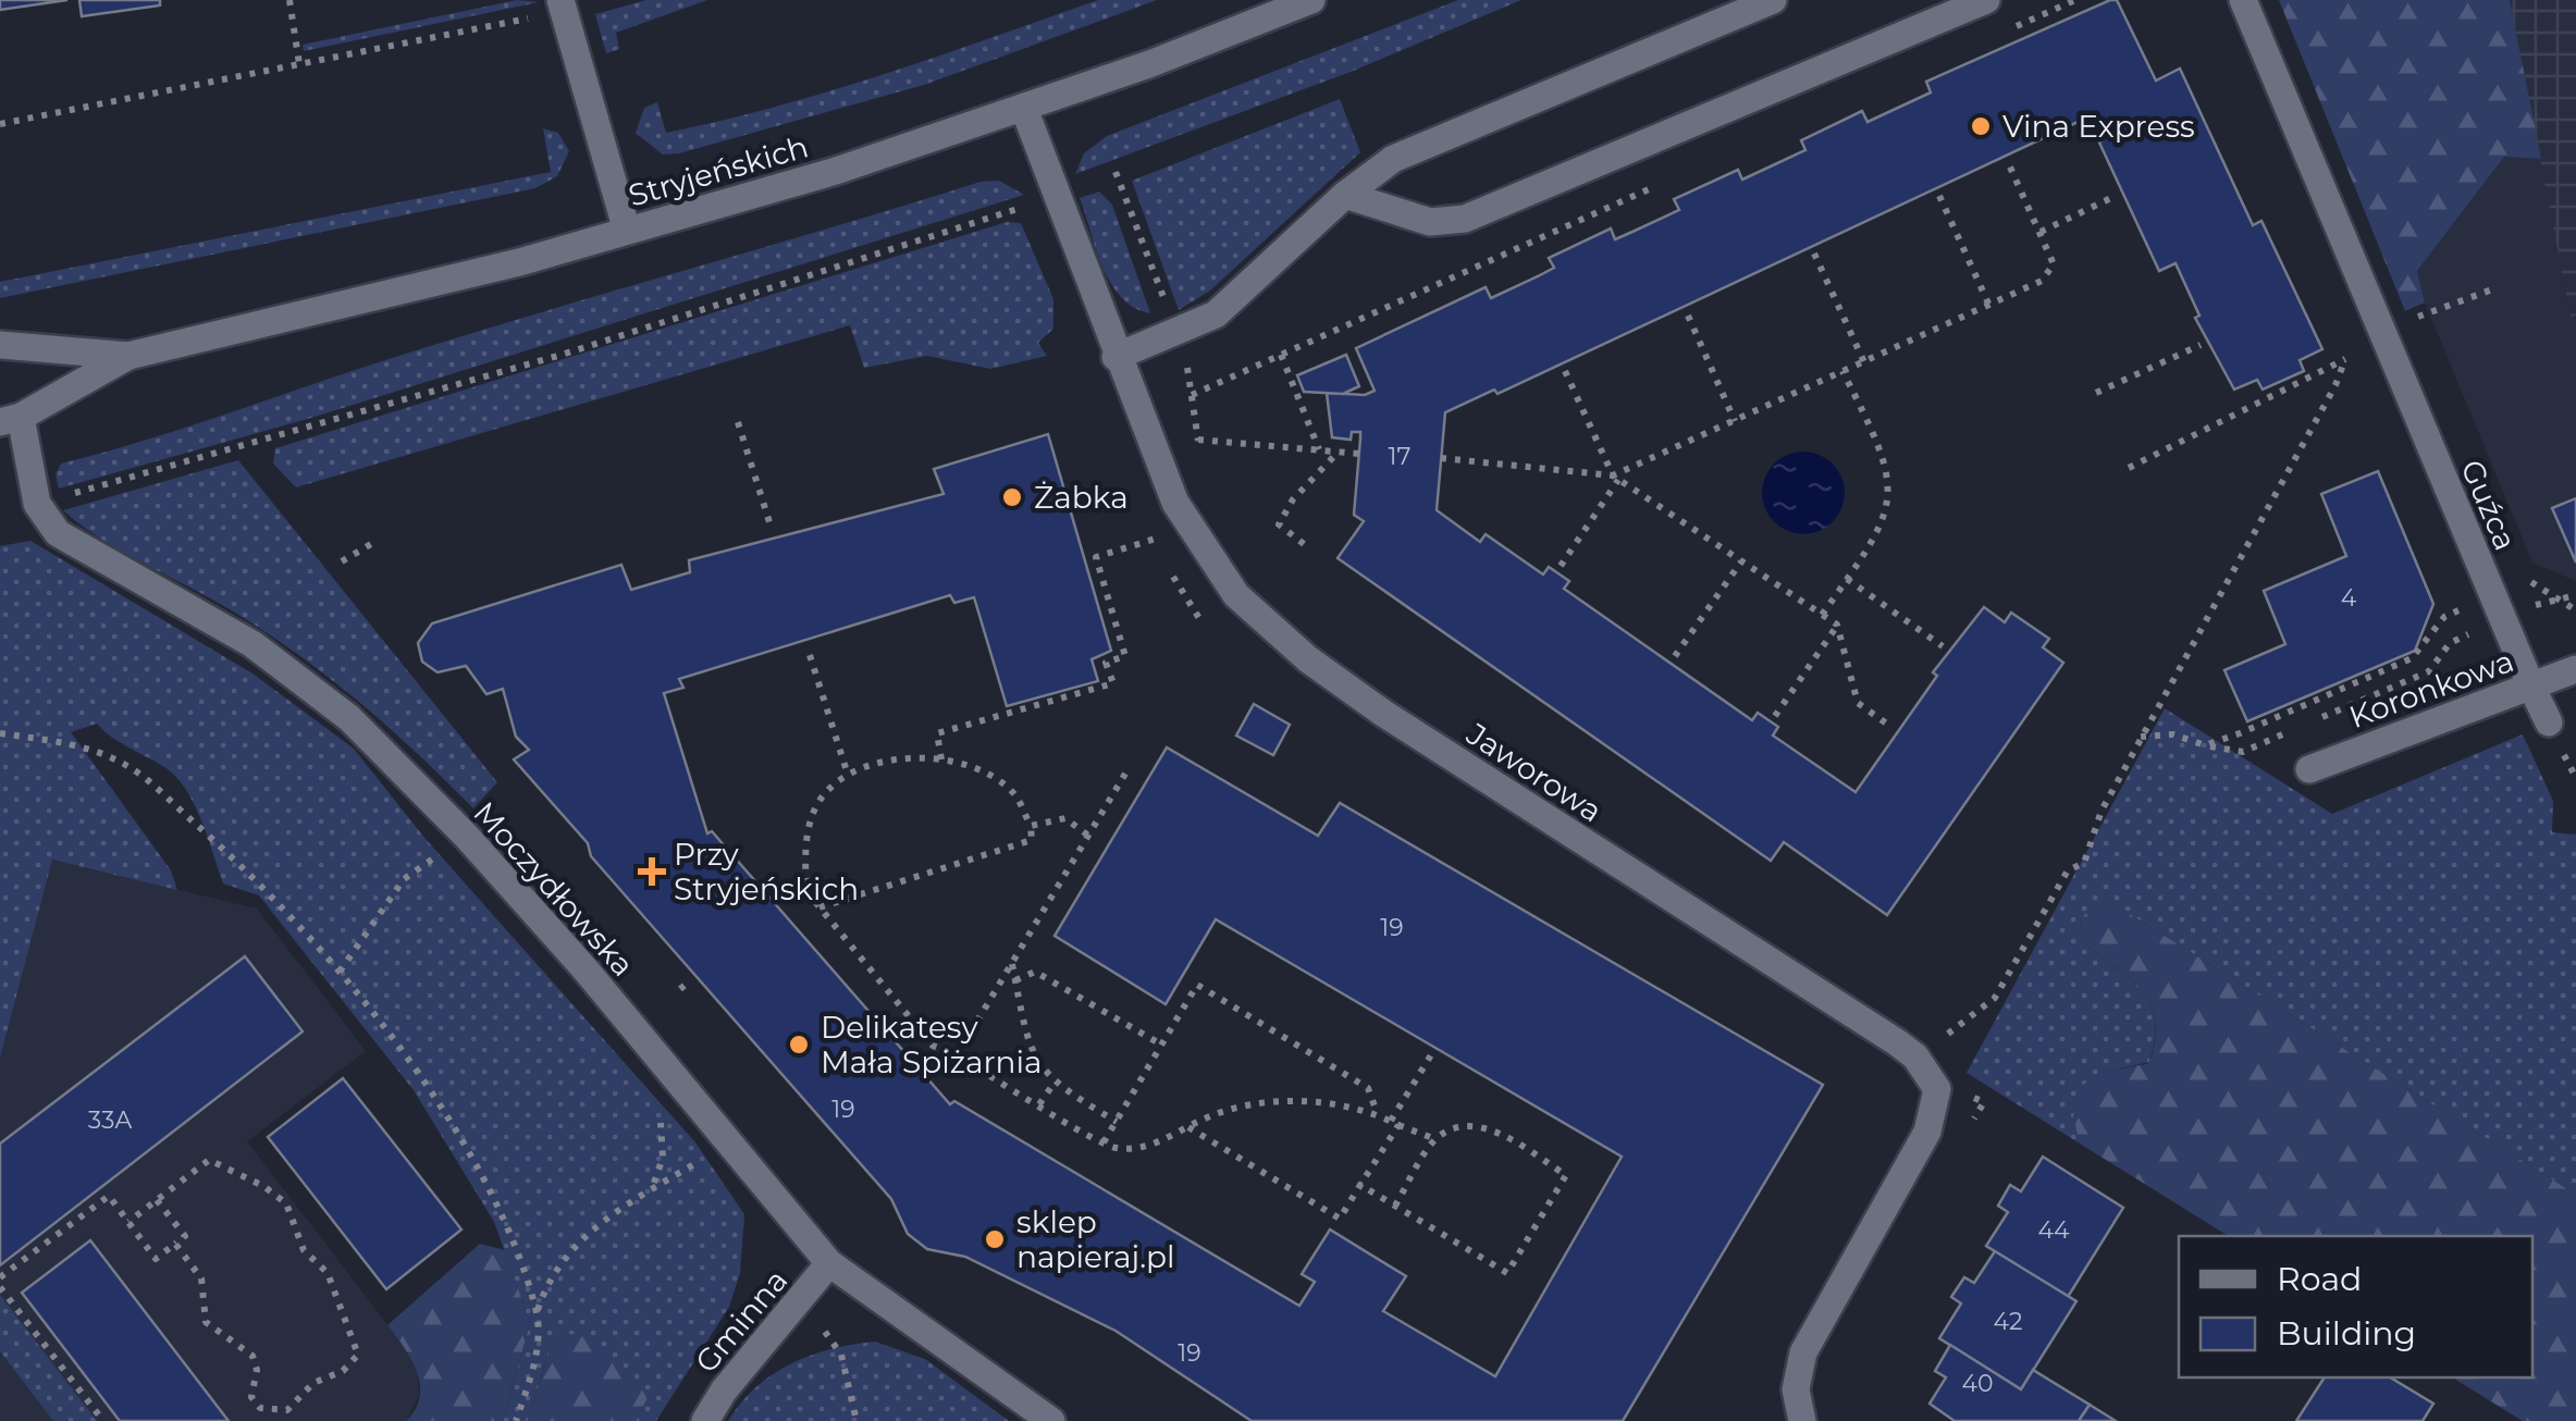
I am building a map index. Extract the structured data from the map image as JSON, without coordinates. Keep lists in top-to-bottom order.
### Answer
{
  "streets": {
    "street": [
      "Stryjeńskich",
      "Guźca",
      "Koronkowa",
      "Jaworowa",
      "Moczydłowska",
      "Gminna"
    ]
  },
  "crossings": [
    ["Stryjeńskich", "Jaworowa"],
    ["Guźca", "Koronkowa"],
    ["Moczydłowska", "Gminna"]
  ],
  "places": {
    "other": [
      "Vina Express",
      "Żabka",
      "Delikatesy Mała Spiżarnia",
      "sklep napieraj.pl"
    ],
    "health": ["Przy Stryjeńskich"]
  },
  "house_numbers": [
    "17",
    "4",
    "19",
    "19",
    "33A",
    "44",
    "42",
    "19",
    "40"
  ],
  "legend": ["Road", "Building"]
}
